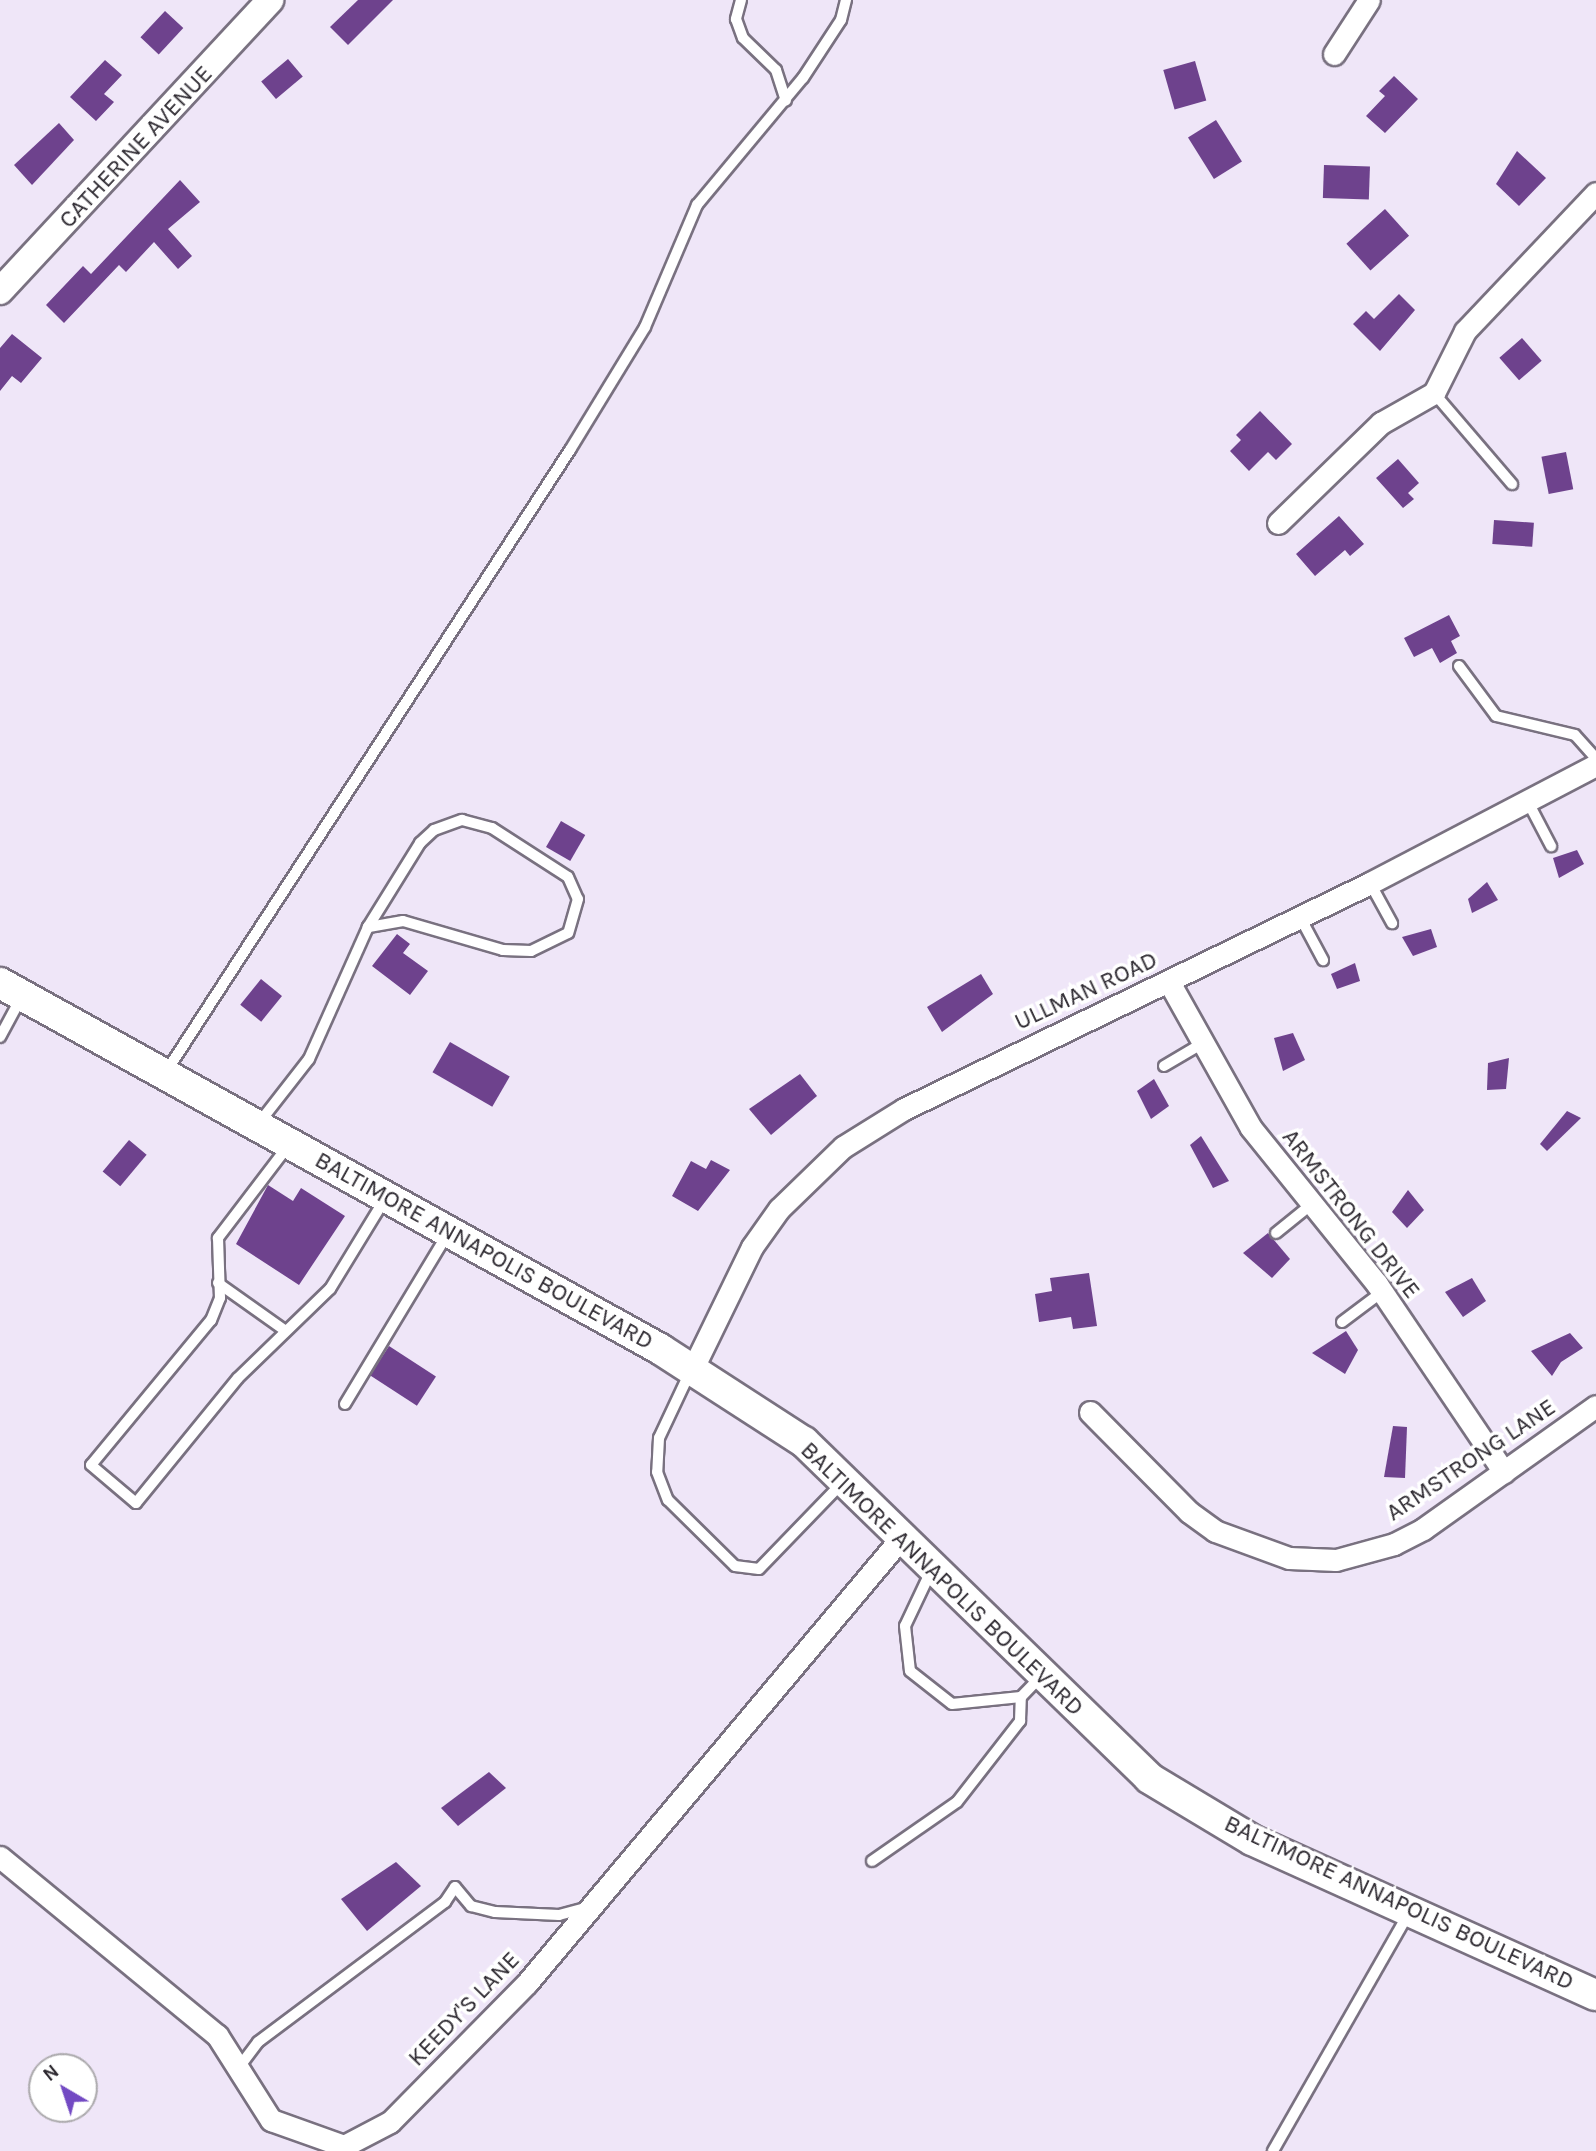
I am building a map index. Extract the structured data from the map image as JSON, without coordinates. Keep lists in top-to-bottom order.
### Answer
{
  "streets": {
    "main road": ["BALTIMORE ANNAPOLIS BOULEVARD"],
    "street": [
      "CATHERINE AVENUE",
      "ULLMAN ROAD",
      "ARMSTRONG DRIVE",
      "ARMSTRONG LANE",
      "KEEDY'S LANE"
    ]
  },
  "crossings": [
    ["ULLMAN ROAD", "ARMSTRONG DRIVE"],
    ["ULLMAN ROAD", "BALTIMORE ANNAPOLIS BOULEVARD"],
    ["ARMSTRONG DRIVE", "ARMSTRONG LANE"],
    ["BALTIMORE ANNAPOLIS BOULEVARD", "KEEDY'S LANE"]
  ],
  "north": "top left"
}
